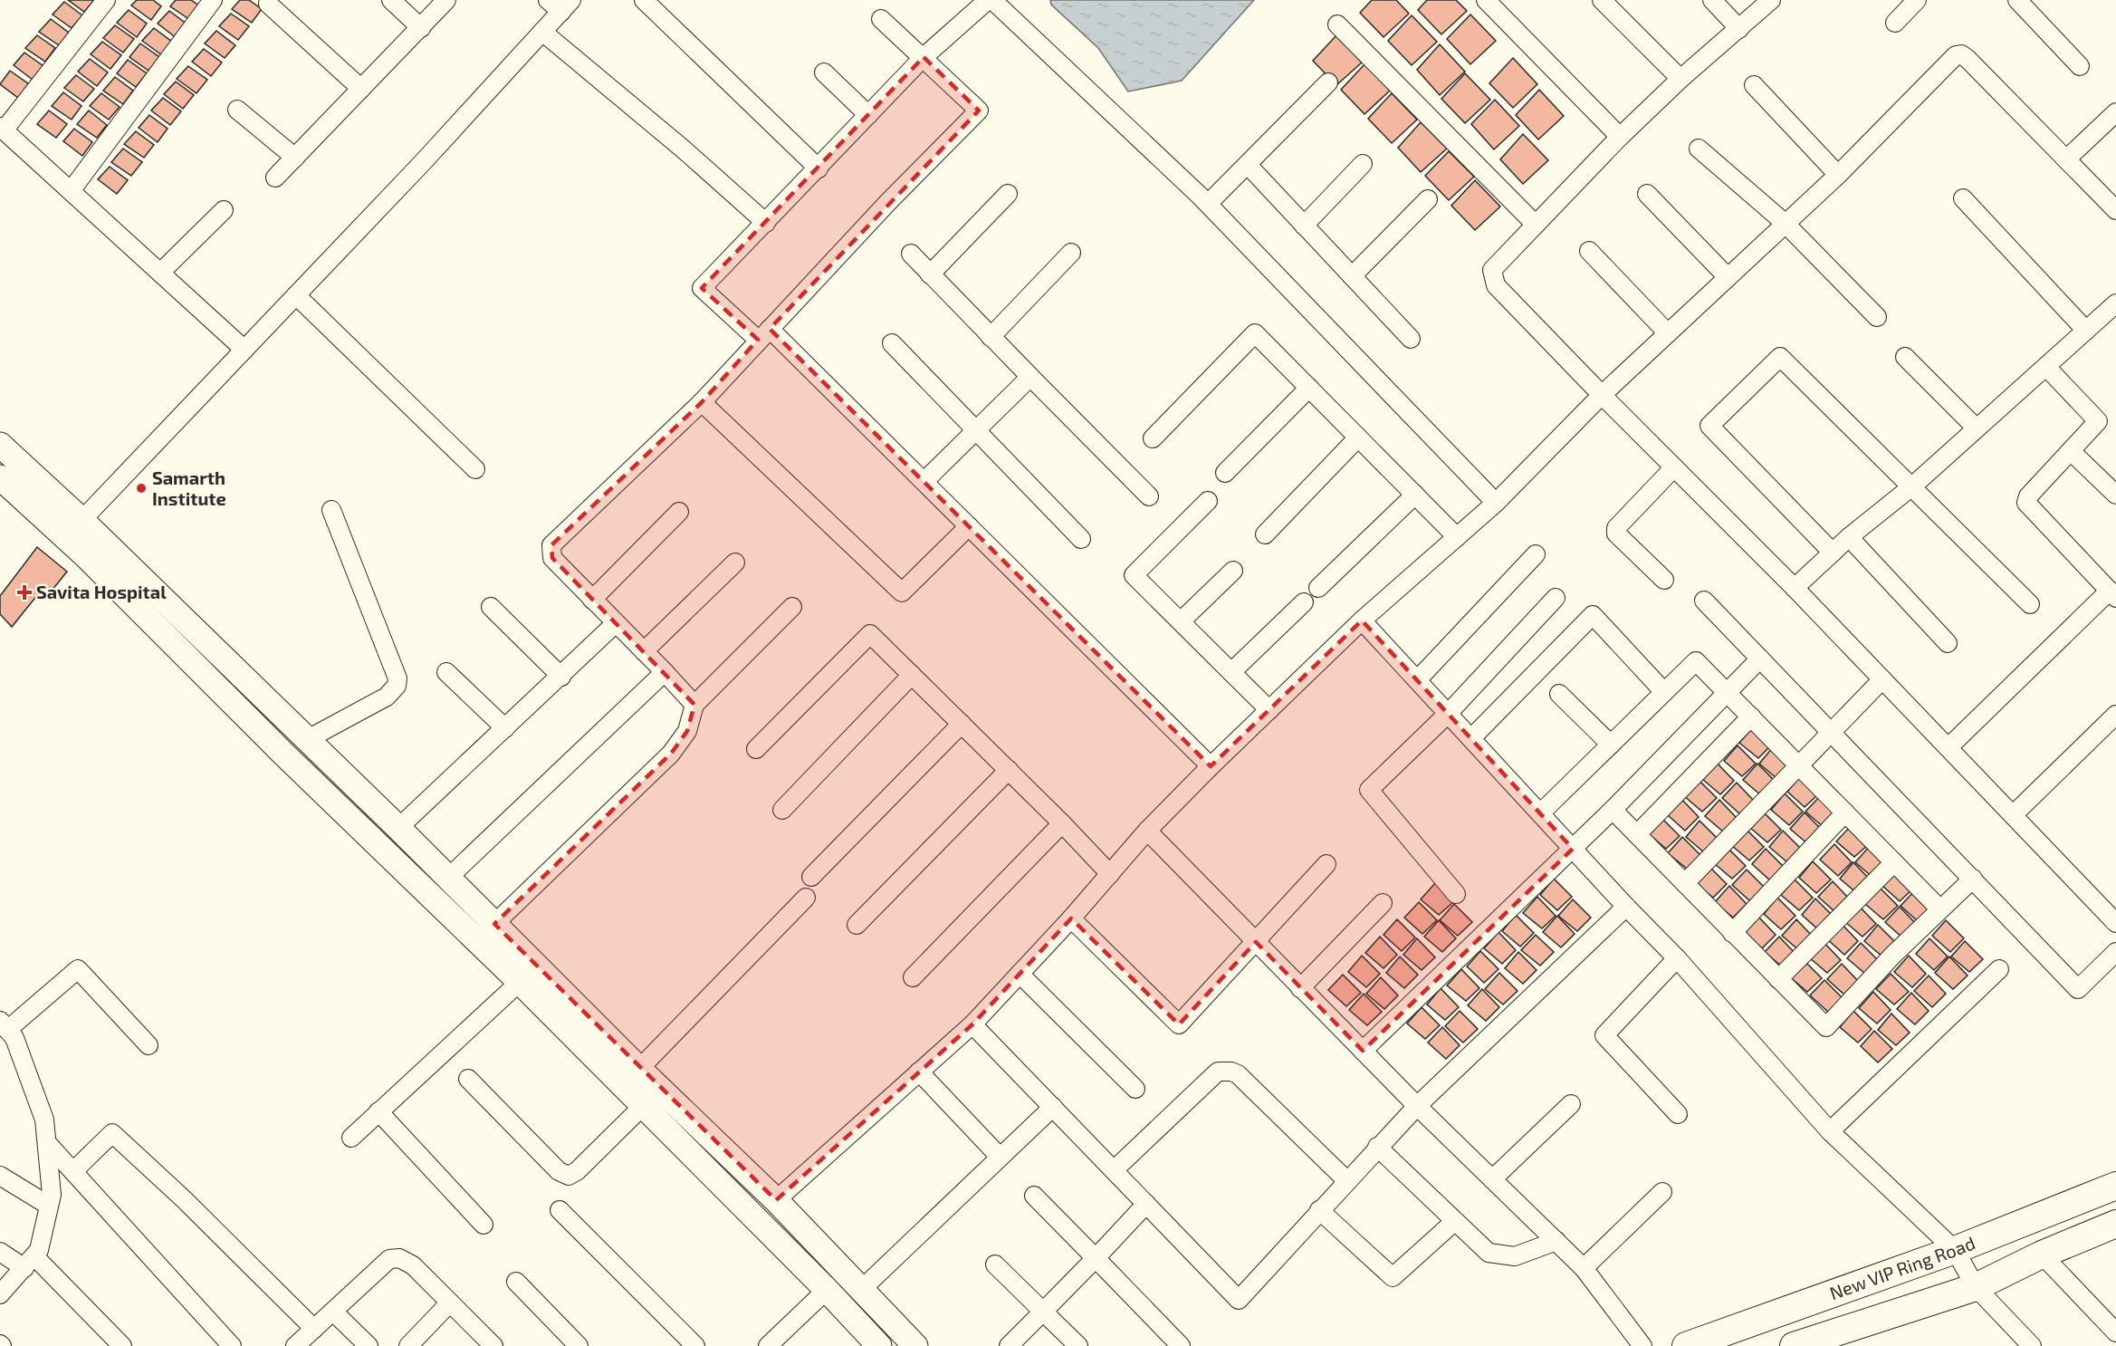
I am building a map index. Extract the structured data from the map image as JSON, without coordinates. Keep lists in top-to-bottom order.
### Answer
{
  "streets": {
    "main road": ["New VIP Ring Road"]
  },
  "places": {
    "other": ["Samarth Institute"],
    "health": ["Savita Hospital"]
  }
}
